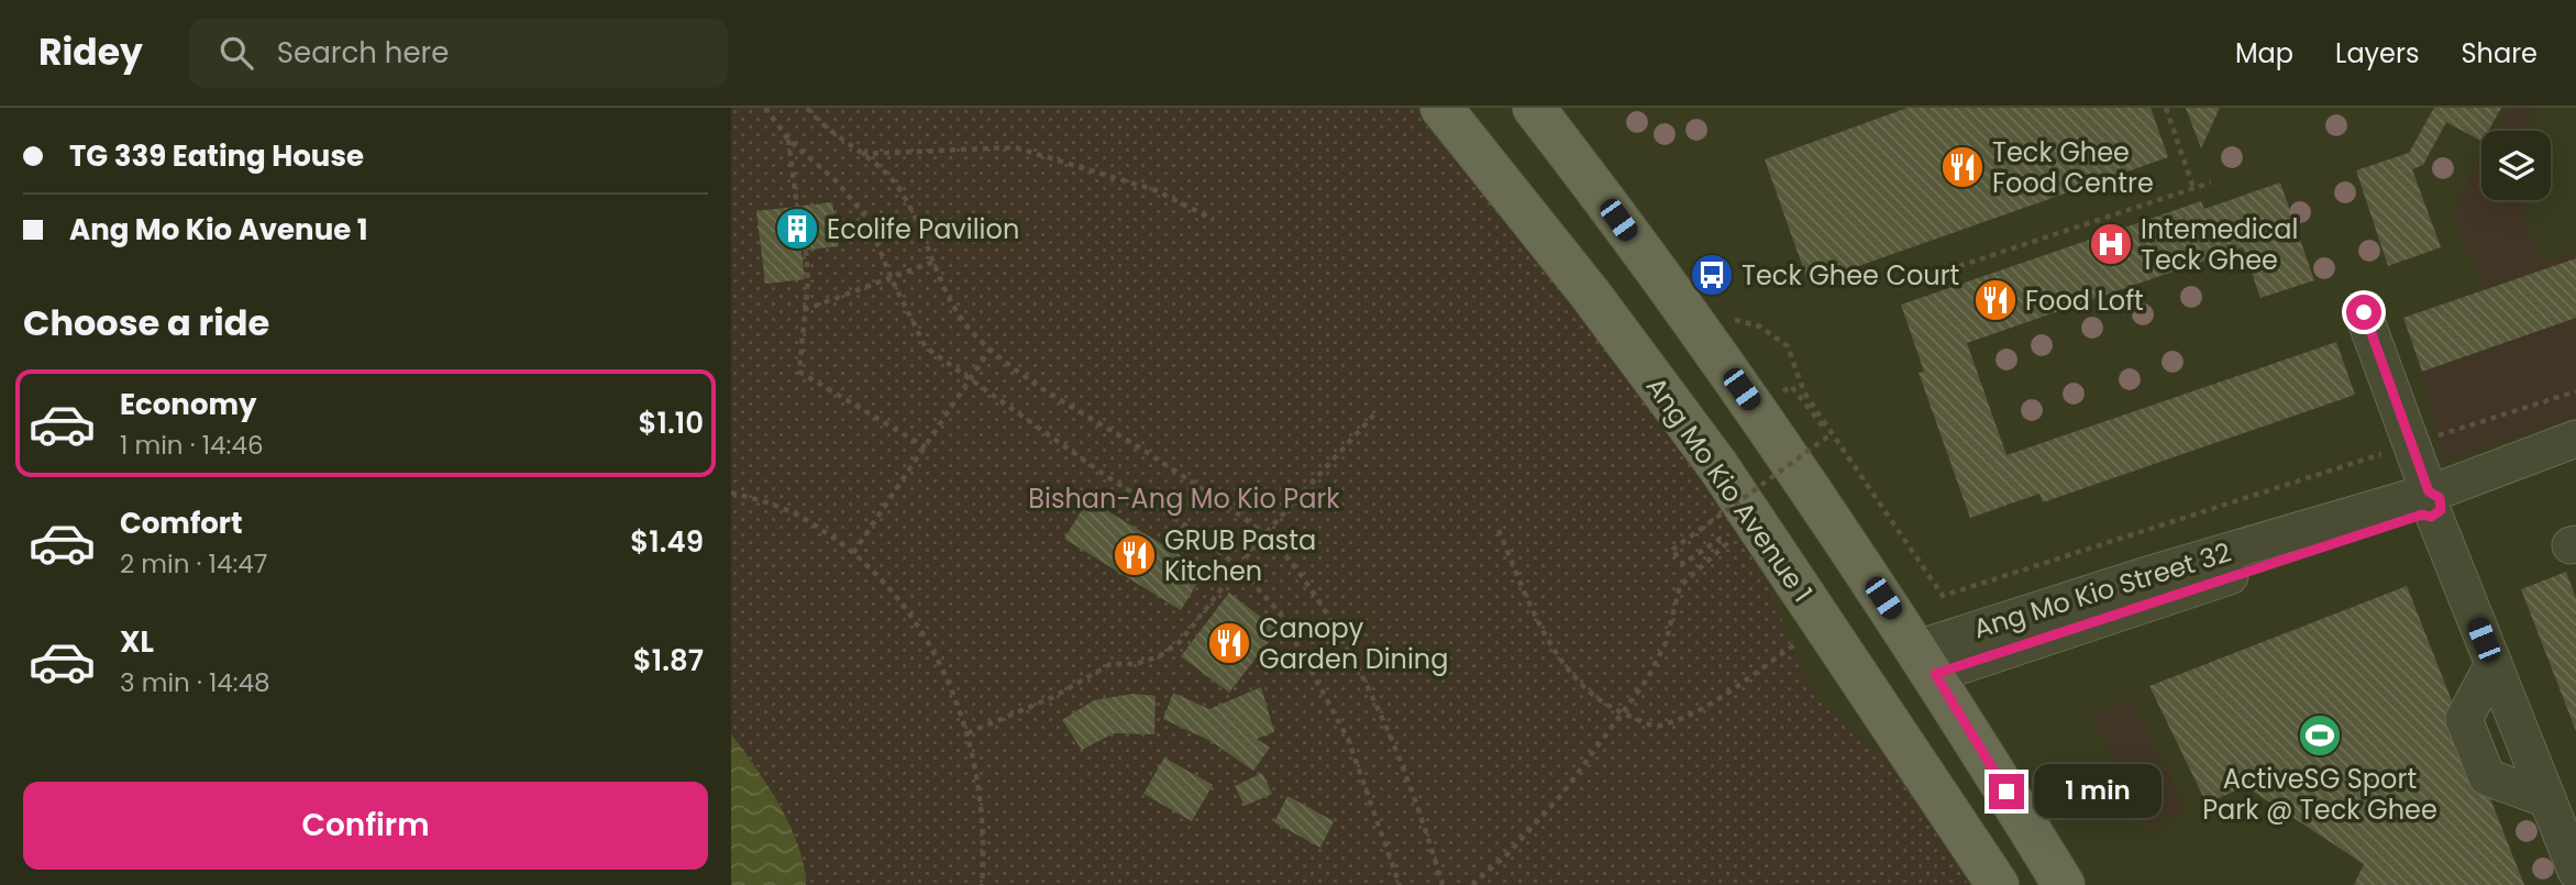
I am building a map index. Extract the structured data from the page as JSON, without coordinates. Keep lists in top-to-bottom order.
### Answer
{
  "streets": {
    "main road": ["Ang Mo Kio Avenue 1"],
    "street": ["Ang Mo Kio Street 32"]
  },
  "parks": ["Bishan-Ang Mo Kio Park"],
  "places": {
    "restaurant": [
      "Teck Ghee Food Centre",
      "Food Loft",
      "GRUB Pasta Kitchen",
      "Canopy Garden Dining"
    ],
    "building": ["Ecolife Pavilion"],
    "hospital": ["Intemedical Teck Ghee"],
    "bus stop": ["Teck Ghee Court"],
    "sports": ["ActiveSG Sport Park @ Teck Ghee"]
  },
  "page": {
    "header": "Ridey",
    "search": "Search here",
    "nav": ["Map", "Layers", "Share"],
    "banner": ["TG 339 Eating House", "Ang Mo Kio Avenue 1"],
    "heading": "Choose a ride",
    "list": [
      {
        "name": "Economy",
        "note": "1 min · 14:46",
        "value": "$1.10"
      },
      {
        "name": "Comfort",
        "note": "2 min · 14:47",
        "value": "$1.49"
      },
      {
        "name": "XL",
        "note": "3 min · 14:48",
        "value": "$1.87"
      }
    ],
    "bubble": "1 min",
    "buttons": "Confirm"
  }
}
